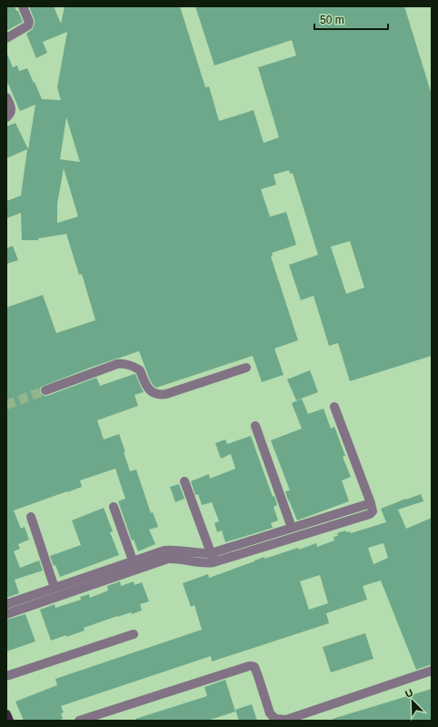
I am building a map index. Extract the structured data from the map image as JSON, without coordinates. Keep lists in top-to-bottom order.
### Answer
{
  "scale_bar": "50 m",
  "north": "top left"
}
